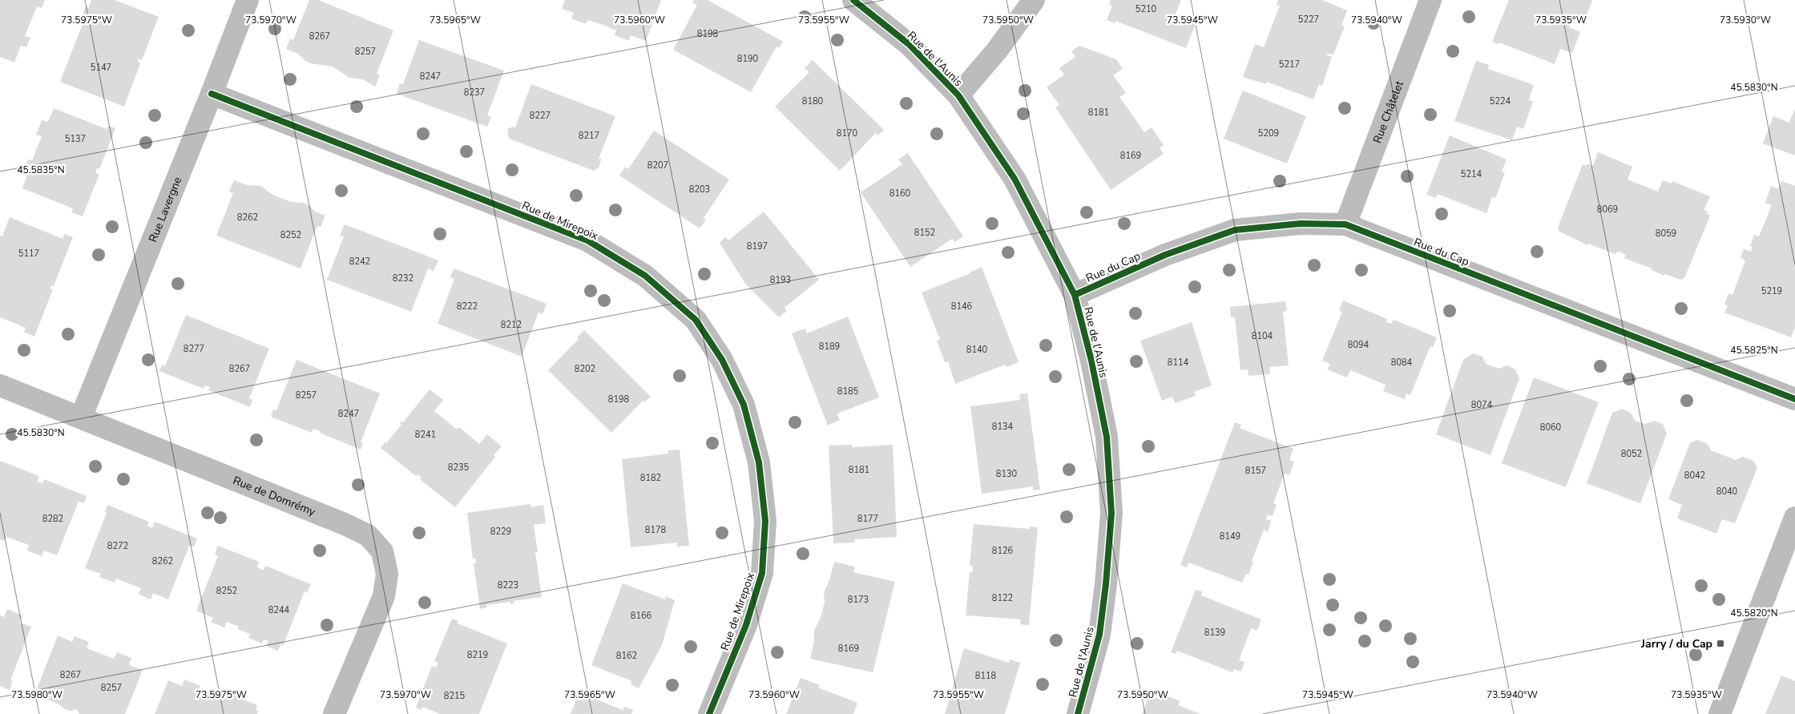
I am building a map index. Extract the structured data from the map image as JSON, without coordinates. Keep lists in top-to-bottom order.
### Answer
{
  "streets": {
    "street": [
      "Rue de l'Aunis",
      "Rue Châtelet",
      "Rue Lavergne",
      "Rue de Mirepoix",
      "Rue du Cap",
      "Rue de Domrémy"
    ]
  },
  "crossings": [
    ["Rue de l'Aunis", "Rue du Cap"],
    ["Rue Châtelet", "Rue du Cap"],
    ["Rue Lavergne", "Rue de Mirepoix"],
    ["Rue Lavergne", "Rue de Domrémy"]
  ],
  "places": {
    "transit": ["Jarry / du Cap"]
  },
  "house_numbers": [
    "5210",
    "5227",
    "8198",
    "8267",
    "8257",
    "8190",
    "5217",
    "5147",
    "8247",
    "8237",
    "8180",
    "5224",
    "8181",
    "8227",
    "8170",
    "5209",
    "8217",
    "5137",
    "8169",
    "8207",
    "5214",
    "8203",
    "8160",
    "8069",
    "8262",
    "8152",
    "8059",
    "8252",
    "8197",
    "5117",
    "8242",
    "8232",
    "8193",
    "5219",
    "8222",
    "8146",
    "8212",
    "8104",
    "8094",
    "8189",
    "8277",
    "8140",
    "8114",
    "8084",
    "8267",
    "8202",
    "8185",
    "8257",
    "8198",
    "8074",
    "8247",
    "8134",
    "8060",
    "8241",
    "8052",
    "8235",
    "8181",
    "8157",
    "8130",
    "8042",
    "8182",
    "8040",
    "8282",
    "8177",
    "8178",
    "8229",
    "8149",
    "8272",
    "8126",
    "8262",
    "8223",
    "8252",
    "8122",
    "8173",
    "8244",
    "8166",
    "8139",
    "8169",
    "8219",
    "8162",
    "8267",
    "8118",
    "8257",
    "8215"
  ],
  "coordinates": [
    "73.5975°W",
    "73.5970°W",
    "73.5965°W",
    "73.5960°W",
    "73.5955°W",
    "73.5930°W",
    "73.5950°W",
    "73.5945°W",
    "73.5940°W",
    "73.5935°W",
    "45.5830°N",
    "45.5835°N",
    "45.5825°N",
    "45.5820°N",
    "73.5980°W"
  ]
}
